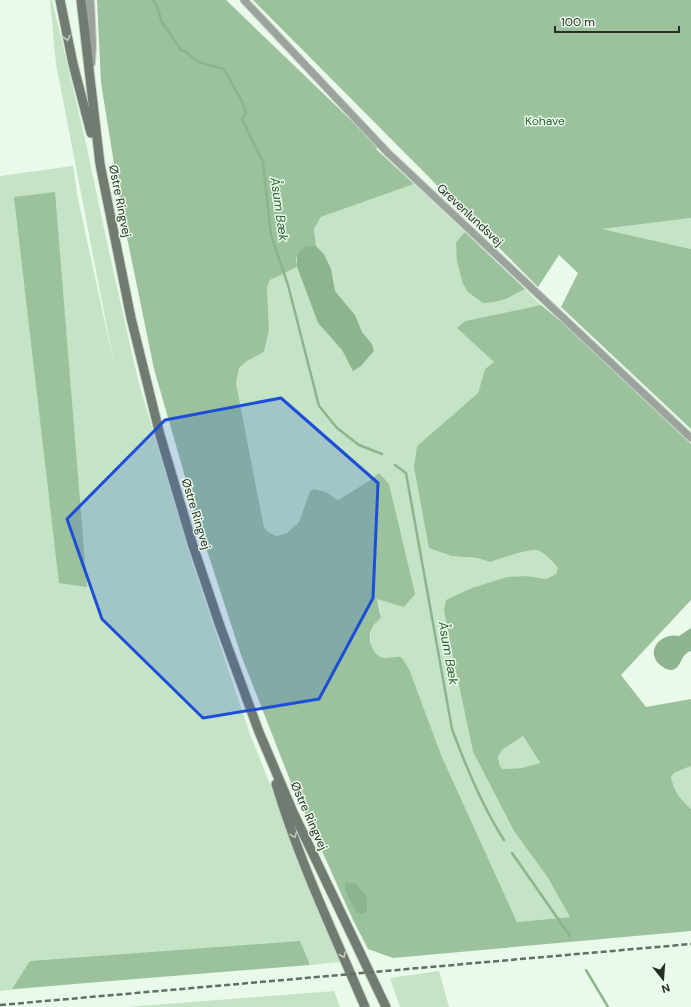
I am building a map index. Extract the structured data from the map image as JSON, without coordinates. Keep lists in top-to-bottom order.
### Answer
{
  "streets": {
    "main road": ["Østre Ringvej"],
    "street": ["Grevenlundsvej"]
  },
  "water": ["Åsum Bæk"],
  "parks": ["Kohave"],
  "scale_bar": "100 m",
  "north": "bottom"
}
